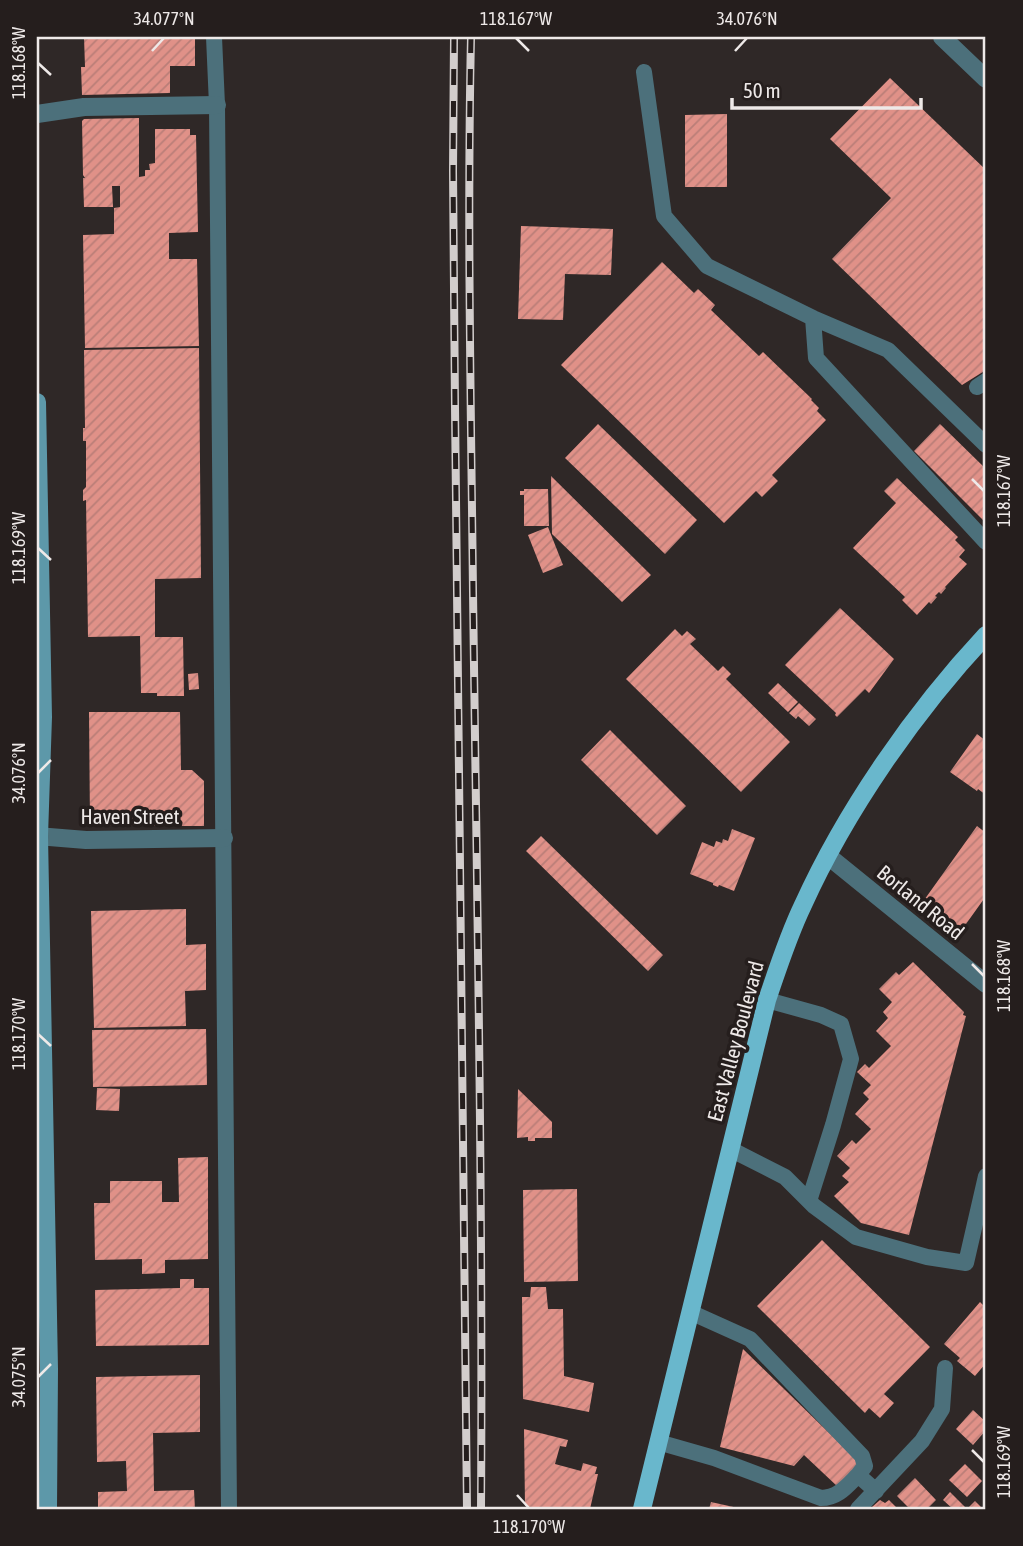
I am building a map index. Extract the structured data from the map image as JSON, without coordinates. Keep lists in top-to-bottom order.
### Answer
{
  "streets": {
    "main road": ["East Valley Boulevard"],
    "street": ["Haven Street", "Borland Road"]
  },
  "crossings": [
    ["Borland Road", "East Valley Boulevard"]
  ],
  "scale_bar": "50 m",
  "coordinates": [
    "34.077°N",
    "118.167°W",
    "34.076°N",
    "118.168°W",
    "118.169°W",
    "118.170°W",
    "34.075°N"
  ]
}
